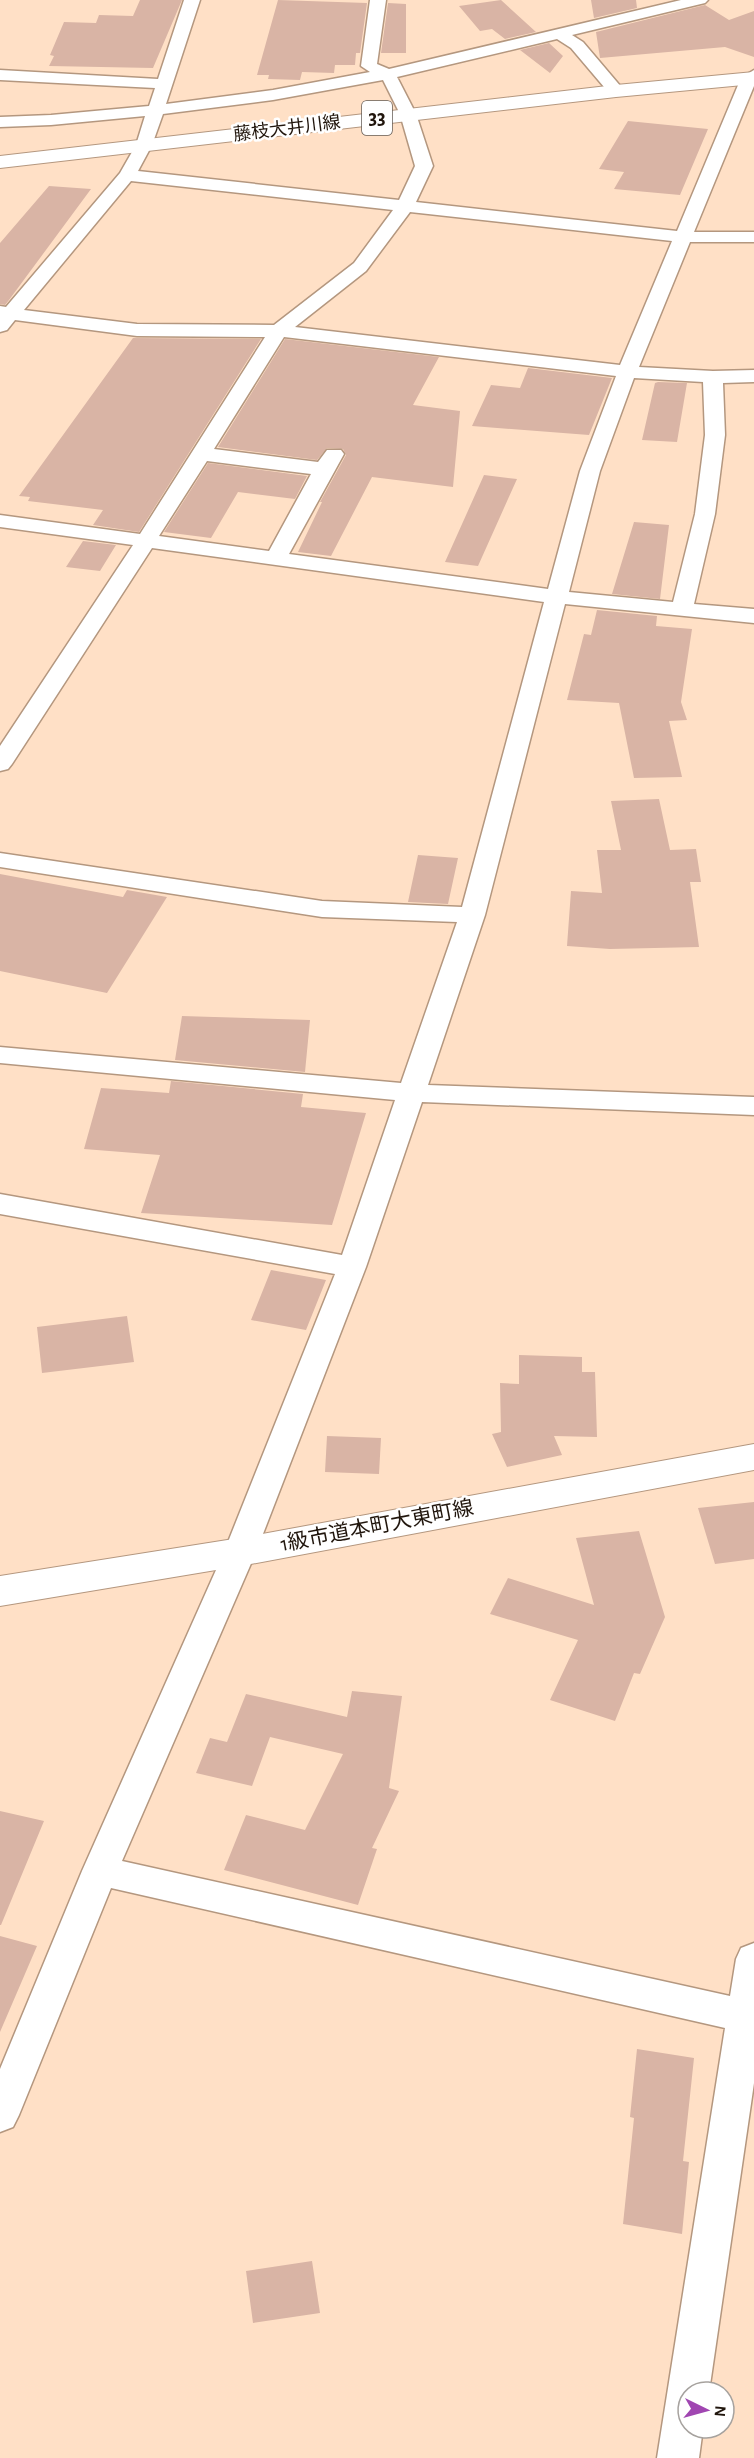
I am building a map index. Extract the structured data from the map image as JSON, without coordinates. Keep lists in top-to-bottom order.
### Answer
{
  "streets": {
    "main road": ["33", "藤枝大井川線", "1級市道本町大東町線"]
  },
  "north": "right"
}
